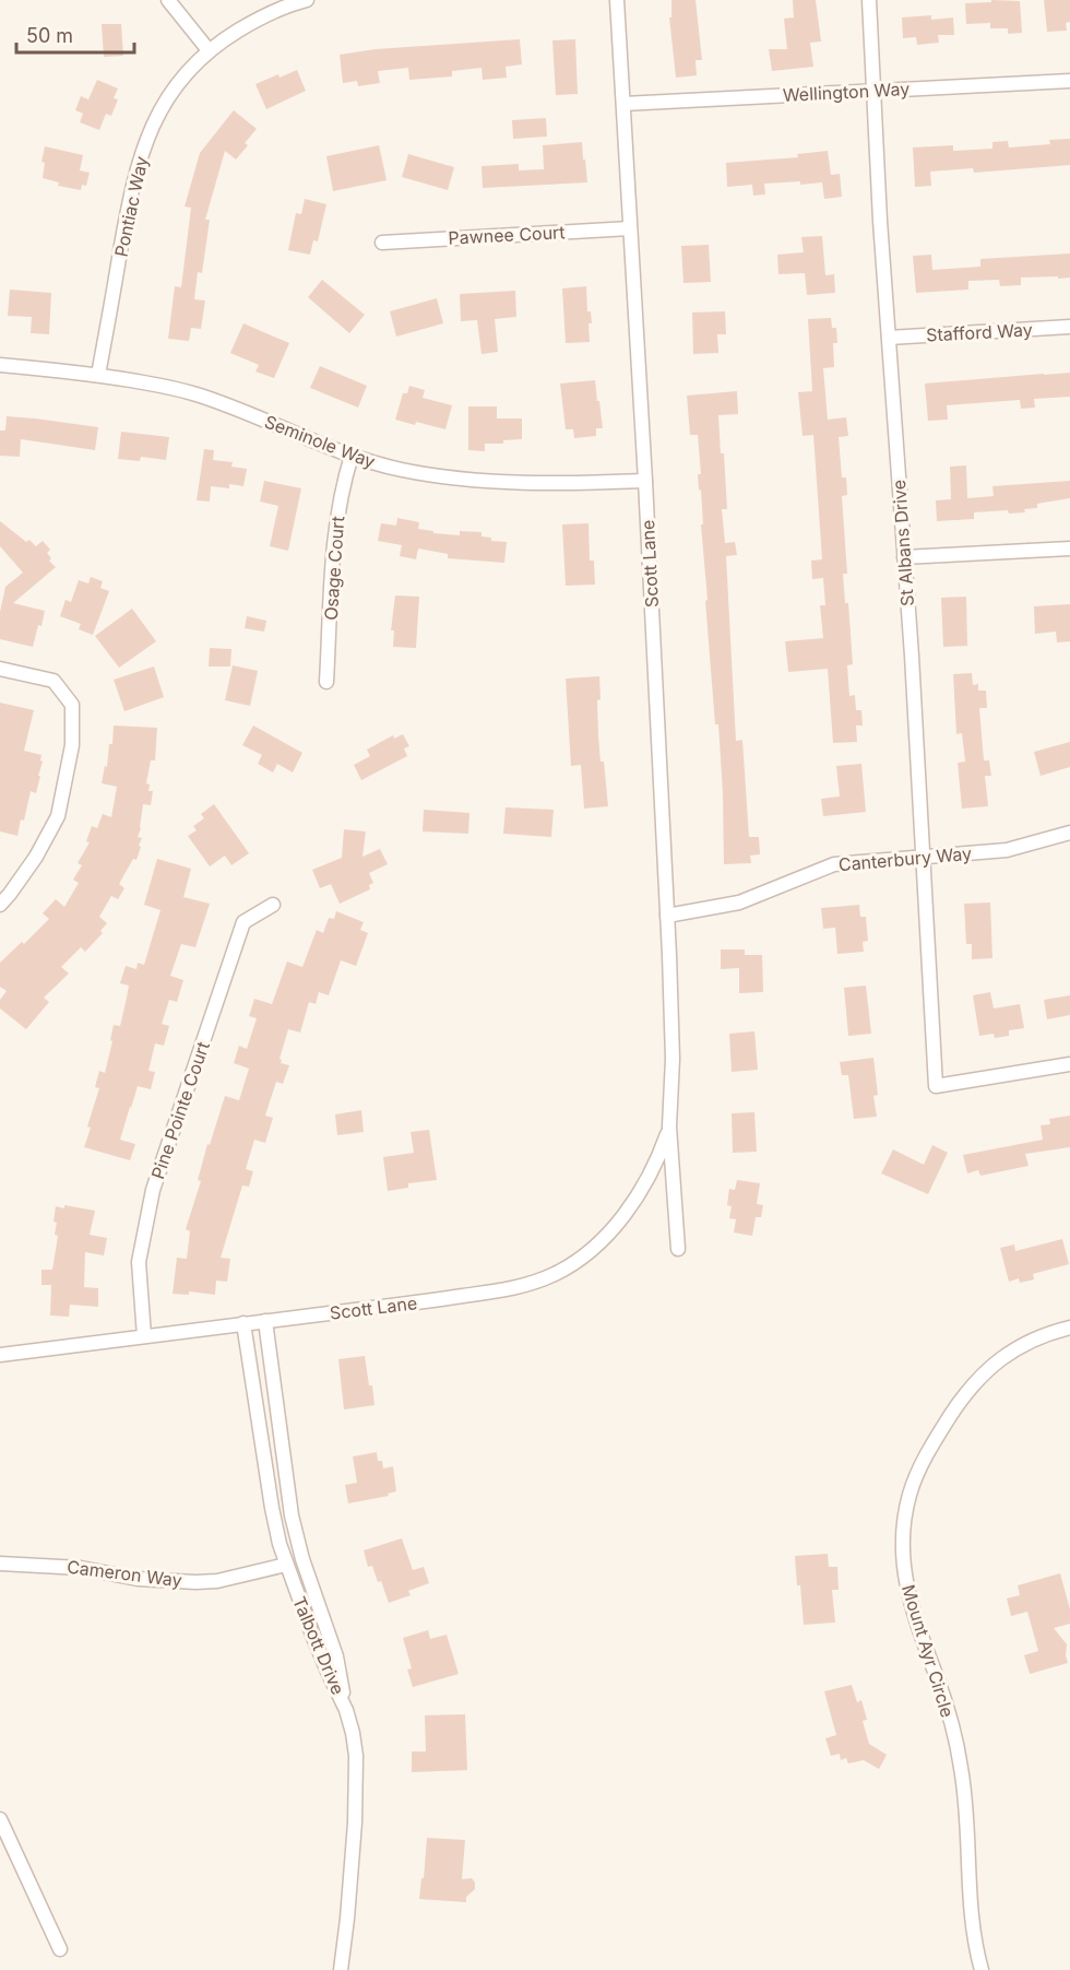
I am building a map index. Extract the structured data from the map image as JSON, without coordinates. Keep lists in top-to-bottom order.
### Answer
{
  "streets": {
    "street": [
      "Wellington Way",
      "Pontiac Way",
      "Pawnee Court",
      "Stafford Way",
      "Seminole Way",
      "St Albans Drive",
      "Scott Lane",
      "Osage Court",
      "Canterbury Way",
      "Pine Pointe Court",
      "Cameron Way",
      "Talbott Drive",
      "Mount Ayr Circle"
    ]
  },
  "crossings": [
    ["Wellington Way", "St Albans Drive"],
    ["Wellington Way", "Scott Lane"],
    ["Pontiac Way", "Seminole Way"],
    ["Pawnee Court", "Scott Lane"],
    ["Stafford Way", "St Albans Drive"],
    ["Seminole Way", "Scott Lane"],
    ["Seminole Way", "Osage Court"],
    ["St Albans Drive", "Canterbury Way"],
    ["Scott Lane", "Canterbury Way"],
    ["Scott Lane", "Pine Pointe Court"],
    ["Scott Lane", "Talbott Drive"],
    ["Cameron Way", "Talbott Drive"]
  ],
  "scale_bar": "50 m"
}
